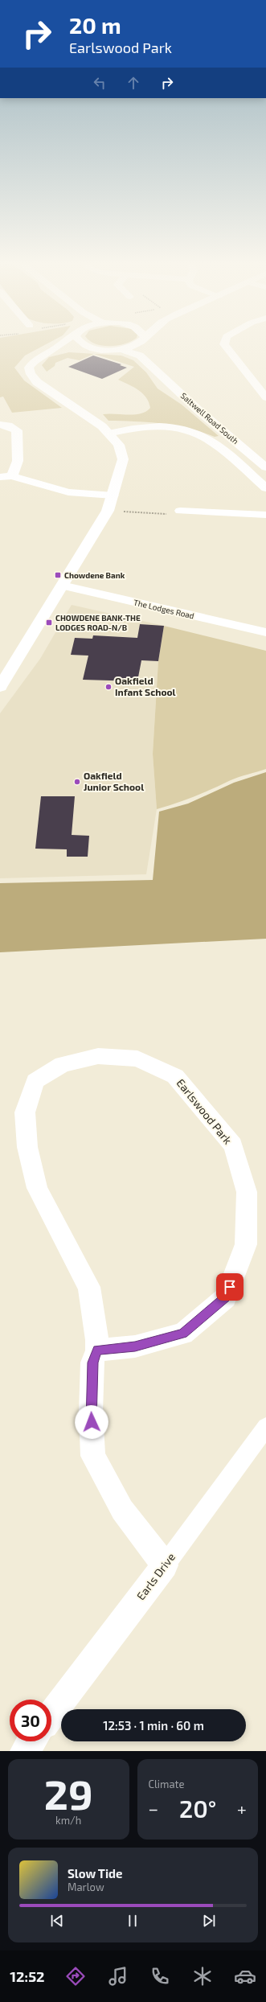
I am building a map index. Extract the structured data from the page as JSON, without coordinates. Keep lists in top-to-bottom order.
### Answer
{
  "streets": {
    "street": [
      "Saltwell Road South",
      "The Lodges Road",
      "Earlswood Park",
      "Earls Drive"
    ]
  },
  "crossings": [
    ["Earlswood Park", "Earls Drive"]
  ],
  "places": {
    "transit": ["Chowdene Bank", "CHOWDENE BANK-THE LODGES ROAD-N/B"],
    "other": ["Oakfield Infant School", "Oakfield Junior School"]
  },
  "page": {
    "turn": ["20 m", "Earlswood Park"],
    "limit": "30",
    "trip": "12:53 · 1 min · 60 m",
    "tile": [
      ["29", "km/h"],
      "Climate"
    ],
    "heat": ["−", "20°", "+"],
    "song": ["Slow Tide", "Marlow"],
    "tabs": "12:52"
  }
}
